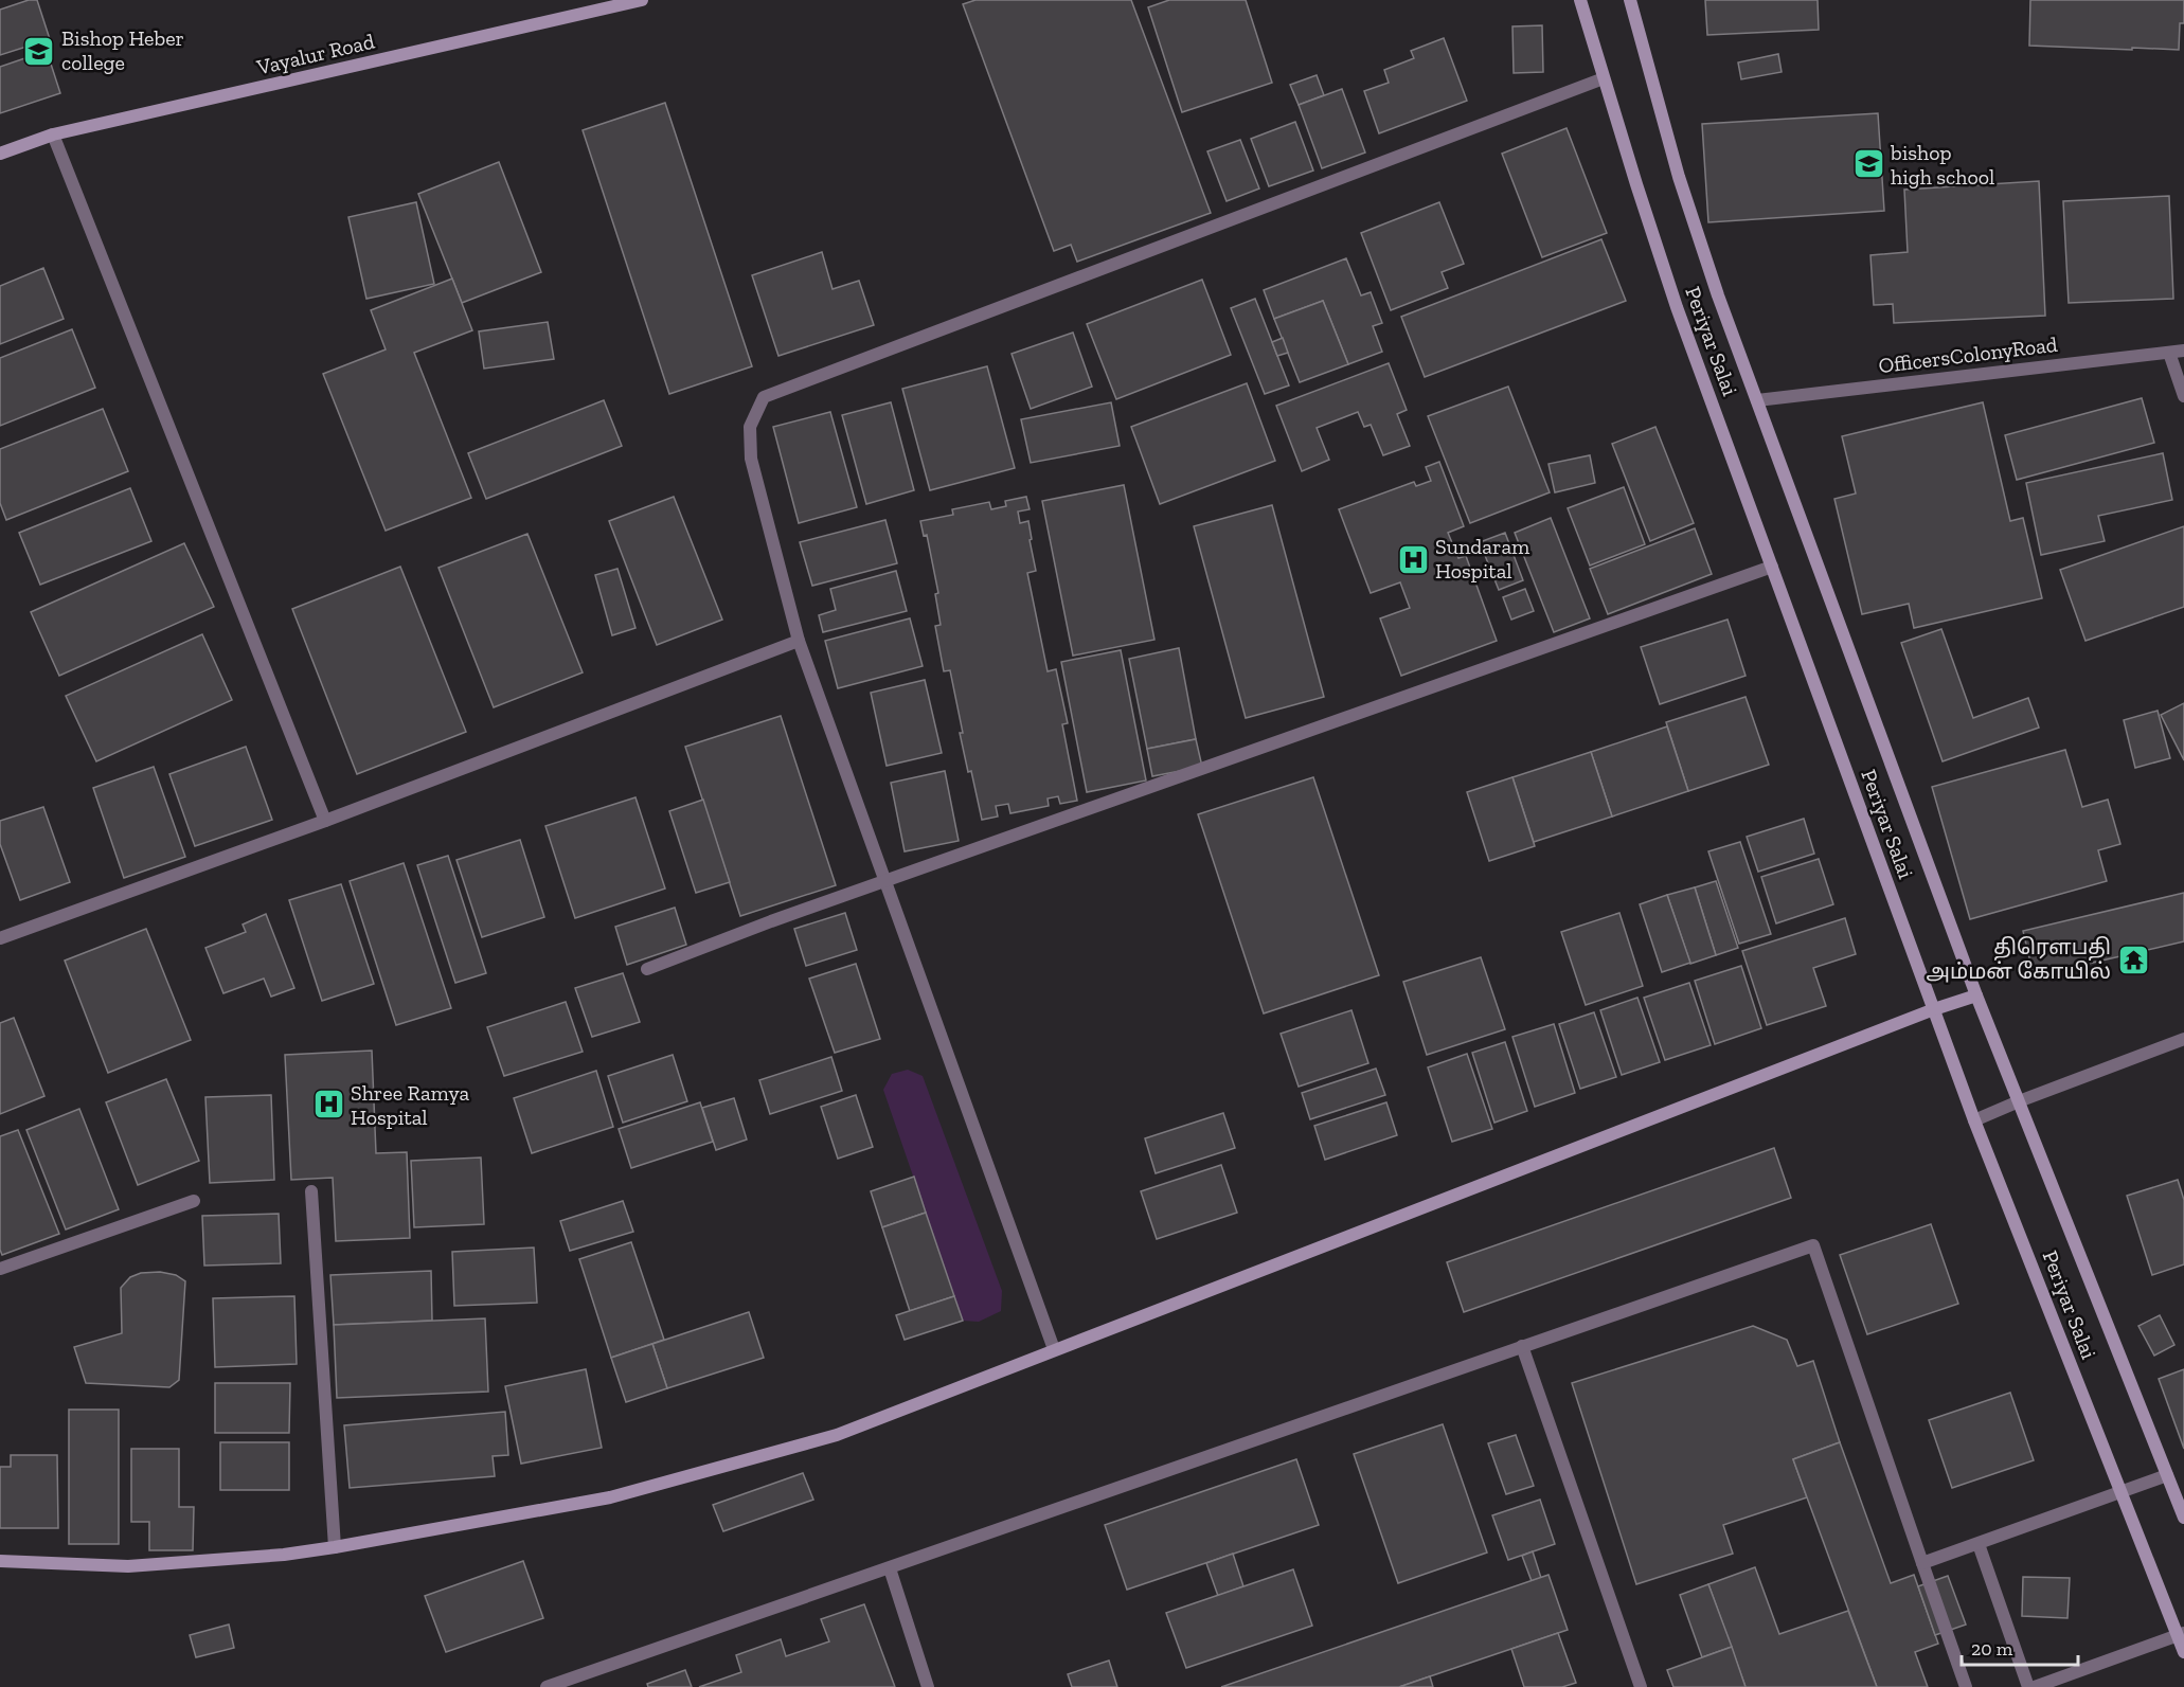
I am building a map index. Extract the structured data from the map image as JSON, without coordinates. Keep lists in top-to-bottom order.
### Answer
{
  "streets": {
    "main road": ["Vayalur Road", "Periyar Salai"],
    "street": ["OfficersColonyRoad"]
  },
  "crossings": [
    ["Periyar Salai", "OfficersColonyRoad"]
  ],
  "places": {
    "school or university": ["Bishop Heber college", "bishop high school"],
    "hospital": ["Sundaram Hospital", "Shree Ramya Hospital"],
    "temple": ["திரௌபதி அம்மன் கோயில்"]
  },
  "scale_bar": "20 m"
}
